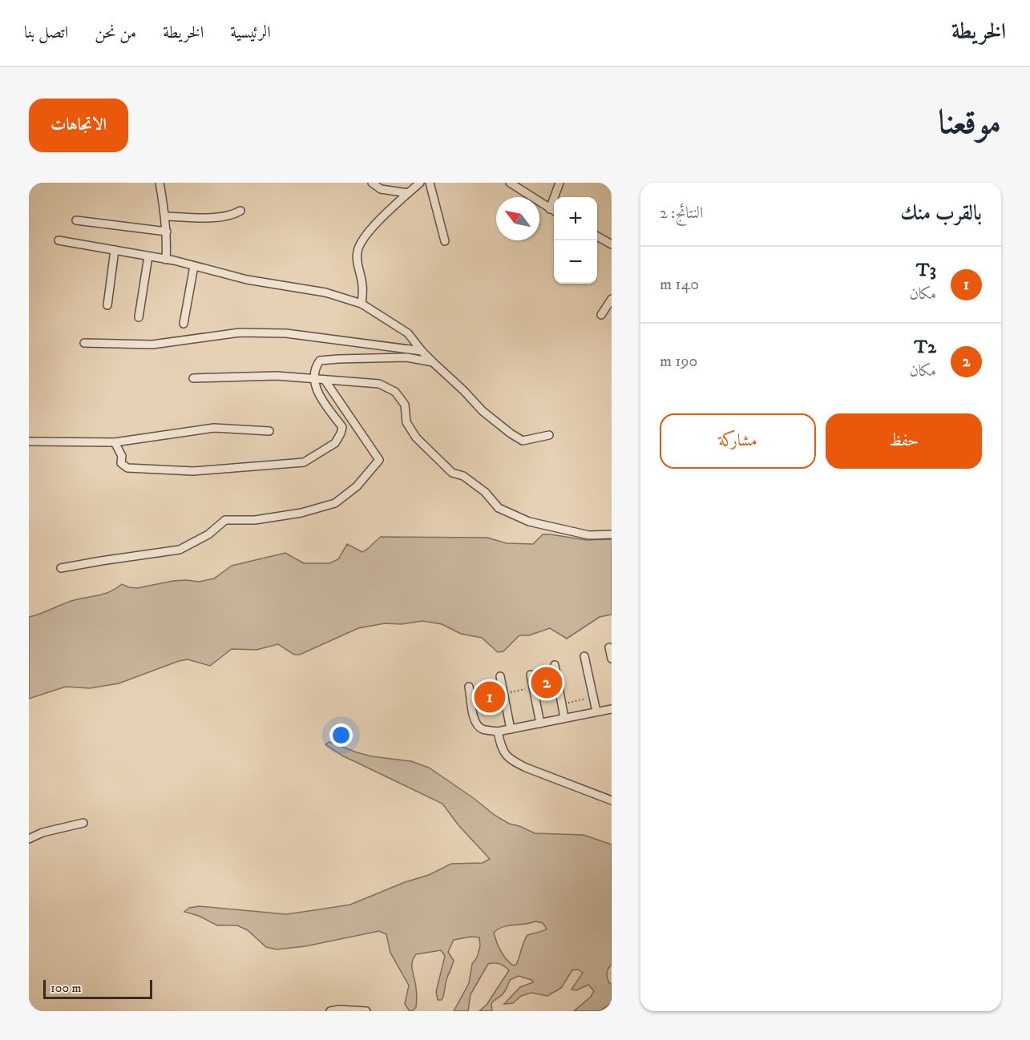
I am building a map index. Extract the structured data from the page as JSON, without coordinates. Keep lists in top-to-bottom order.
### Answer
{
  "scale_bar": "100 m",
  "north": "top left",
  "page": {
    "header": "الخريطة",
    "nav": [
      "الرئيسية",
      "الخريطة",
      "من نحن",
      "اتصل بنا"
    ],
    "title": "موقعنا",
    "buttons": [
      "الاتجاهات",
      ["حفظ", "مشاركة"]
    ],
    "heading": ["بالقرب منك", "النتائج: 2"],
    "map_buttons": ["+", "−"],
    "list": [
      {
        "mark": "1",
        "name": "T3",
        "note": "مكان",
        "value": "140 m"
      },
      {
        "mark": "2",
        "name": "T2",
        "note": "مكان",
        "value": "190 m"
      }
    ],
    "pins": ["2", "1"],
    "scale": "100 m"
  }
}
